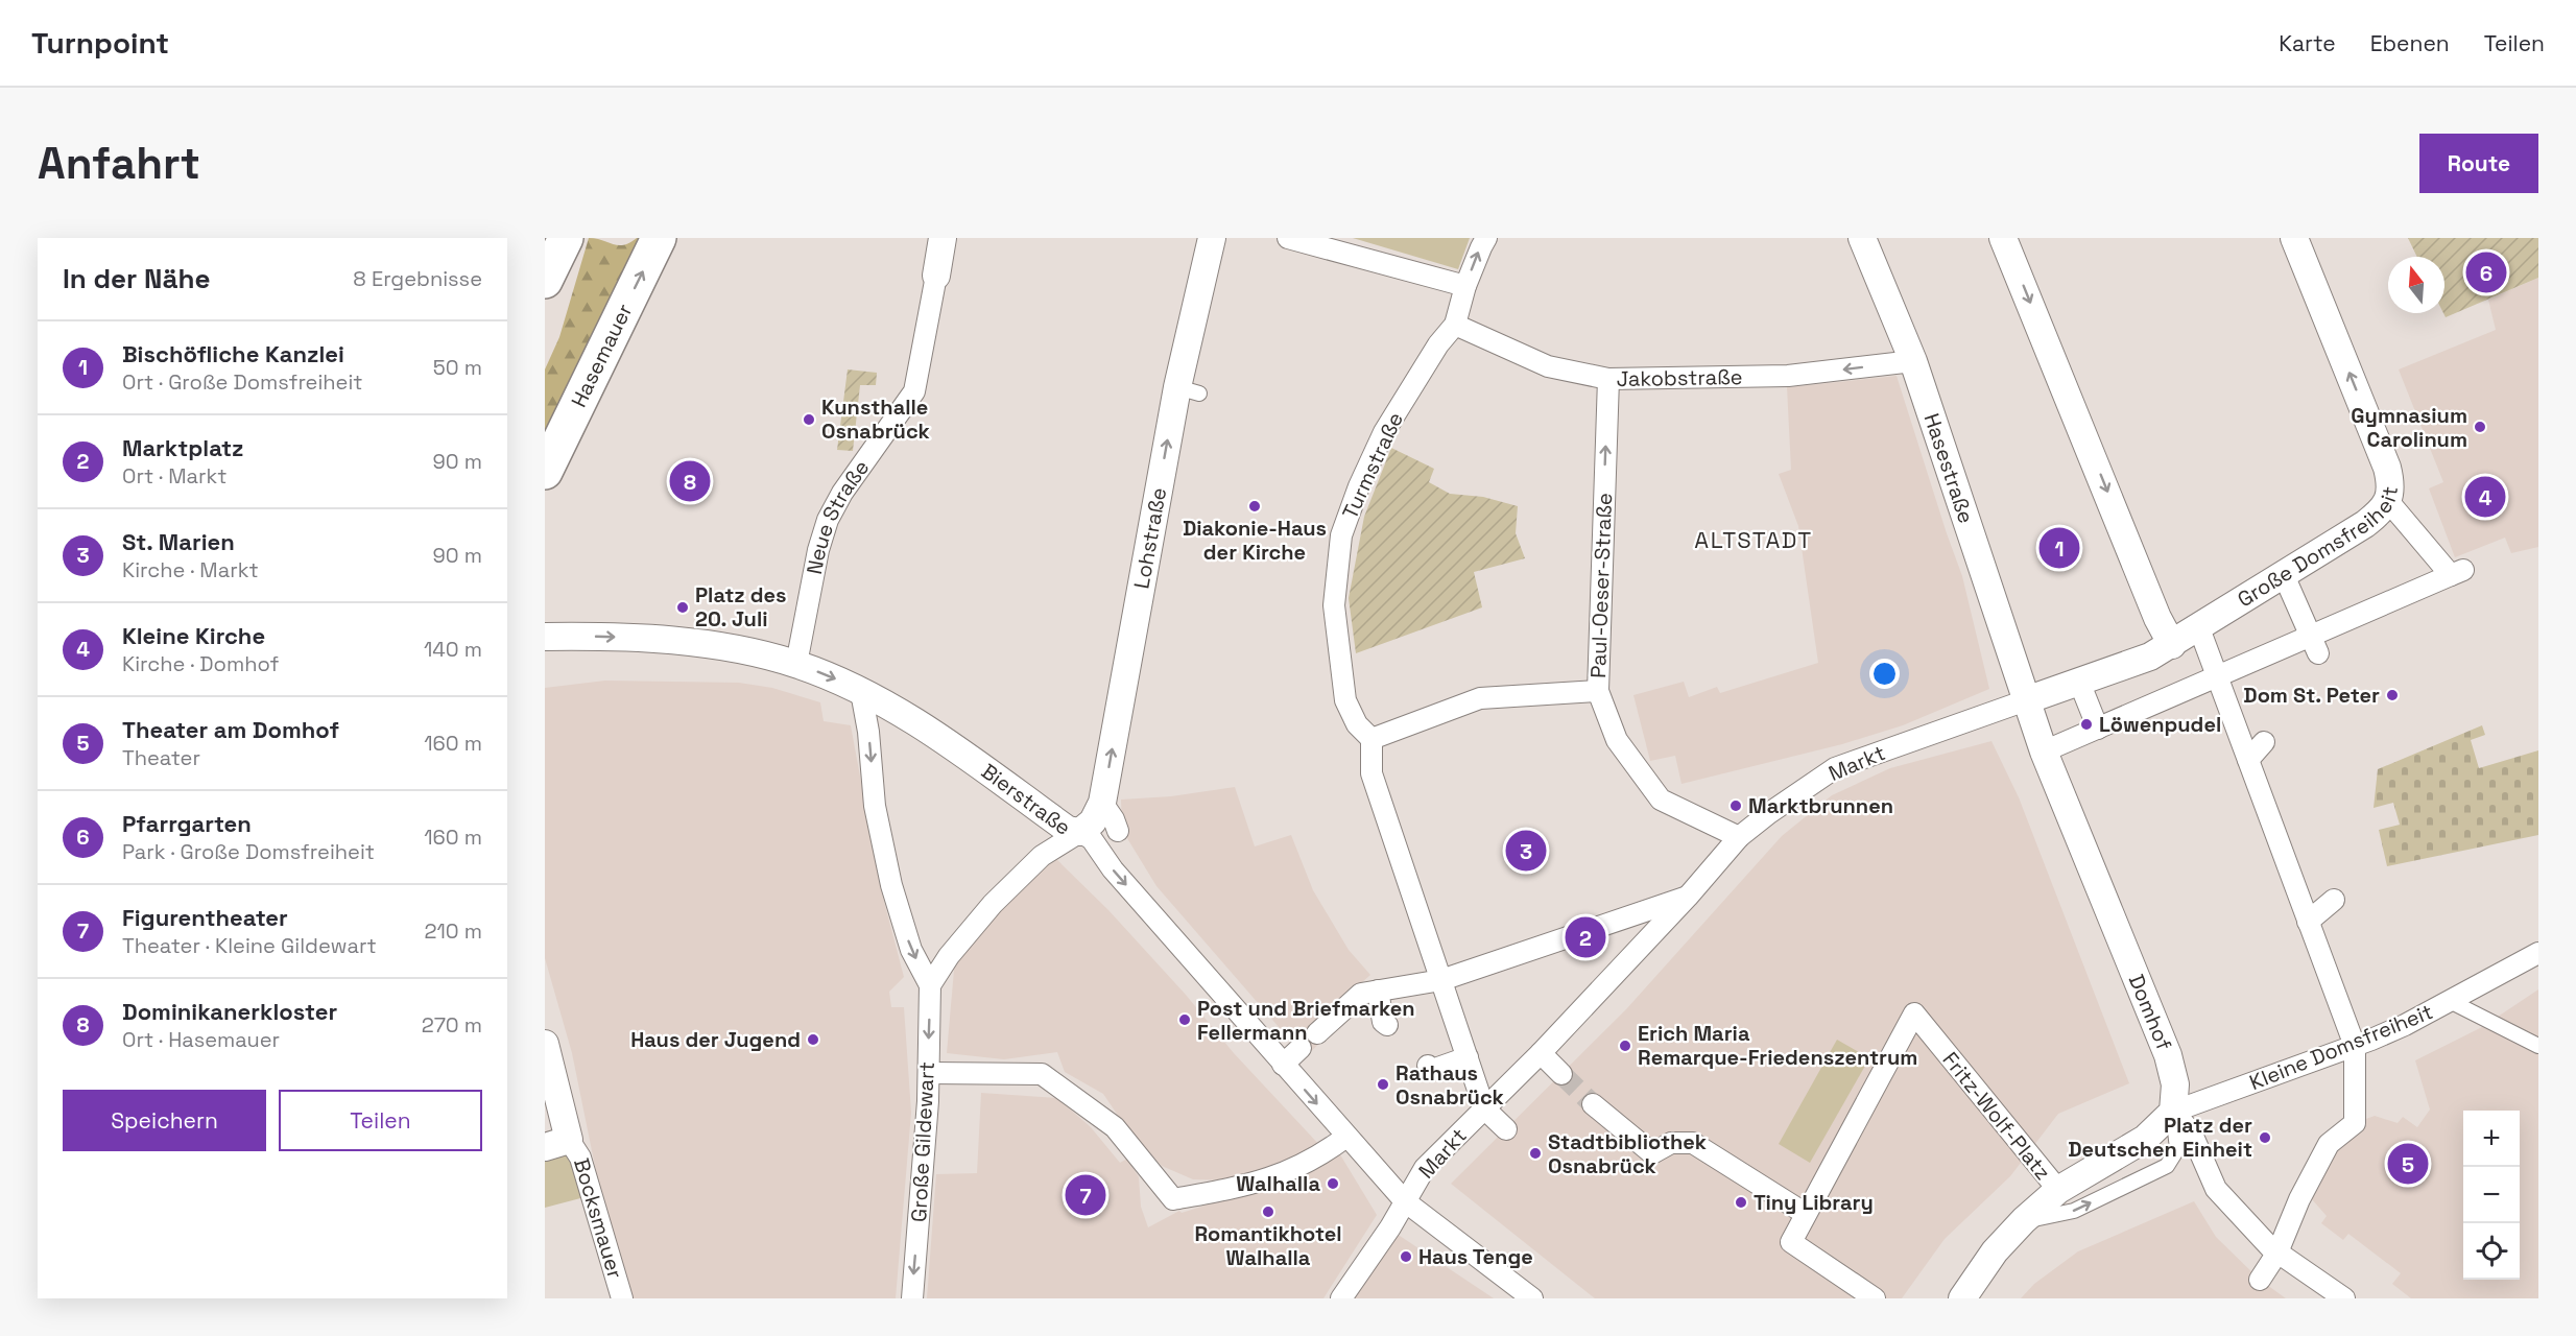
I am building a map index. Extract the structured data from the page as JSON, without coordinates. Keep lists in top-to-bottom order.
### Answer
{
  "streets": {
    "main road": ["Hasemauer"],
    "street": [
      "Jakobstraße",
      "Turmstraße",
      "Hasestraße",
      "Neue Straße",
      "Lohstraße",
      "Große Domsfreiheit",
      "Paul-Oeser-Straße",
      "Markt",
      "Bierstraße",
      "Domhof",
      "Kleine Domsfreiheit",
      "Fritz-Wolf-Platz",
      "Große Gildewart",
      "Bocksmauer"
    ]
  },
  "crossings": [
    ["Jakobstraße", "Turmstraße"],
    ["Jakobstraße", "Hasestraße"],
    ["Jakobstraße", "Paul-Oeser-Straße"],
    ["Hasestraße", "Große Domsfreiheit"],
    ["Hasestraße", "Markt"],
    ["Hasestraße", "Domhof"],
    ["Neue Straße", "Bierstraße"],
    ["Lohstraße", "Bierstraße"],
    ["Große Domsfreiheit", "Markt"],
    ["Große Domsfreiheit", "Domhof"],
    ["Paul-Oeser-Straße", "Markt"],
    ["Markt", "Bierstraße"],
    ["Markt", "Domhof"],
    ["Bierstraße", "Große Gildewart"],
    ["Domhof", "Kleine Domsfreiheit"]
  ],
  "one_way": [
    "Hasemauer",
    "Jakobstraße",
    "Lohstraße",
    "Große Domsfreiheit",
    "Paul-Oeser-Straße",
    "Bierstraße",
    "Große Gildewart"
  ],
  "districts": ["ALTSTADT"],
  "places": [
    "Kunsthalle Osnabrück",
    "Gymnasium Carolinum",
    "Diakonie-Haus der Kirche",
    "Platz des 20. Juli",
    "Dom St. Peter",
    "Löwenpudel",
    "Marktbrunnen",
    "Post und Briefmarken Fellermann",
    "Haus der Jugend",
    "Erich Maria Remarque-Friedenszentrum",
    "Rathaus Osnabrück",
    "Platz der Deutschen Einheit",
    "Stadtbibliothek Osnabrück",
    "Walhalla",
    "Tiny Library",
    "Romantikhotel Walhalla",
    "Haus Tenge"
  ],
  "north": "top",
  "page": {
    "header": "Turnpoint",
    "nav": ["Karte", "Ebenen", "Teilen"],
    "buttons": [
      "Route",
      ["Speichern", "Teilen"]
    ],
    "title": "Anfahrt",
    "heading": ["In der Nähe", "8 Ergebnisse"],
    "pins": [
      "6",
      "8",
      "4",
      "1",
      "3",
      "2",
      "5",
      "7"
    ],
    "list": [
      {
        "mark": "1",
        "name": "Bischöfliche Kanzlei",
        "note": "Ort · Große Domsfreiheit",
        "value": "50 m"
      },
      {
        "mark": "2",
        "name": "Marktplatz",
        "note": "Ort · Markt",
        "value": "90 m"
      },
      {
        "mark": "3",
        "name": "St. Marien",
        "note": "Kirche · Markt",
        "value": "90 m"
      },
      {
        "mark": "4",
        "name": "Kleine Kirche",
        "note": "Kirche · Domhof",
        "value": "140 m"
      },
      {
        "mark": "5",
        "name": "Theater am Domhof",
        "note": "Theater",
        "value": "160 m"
      },
      {
        "mark": "6",
        "name": "Pfarrgarten",
        "note": "Park · Große Domsfreiheit",
        "value": "160 m"
      },
      {
        "mark": "7",
        "name": "Figurentheater",
        "note": "Theater · Kleine Gildewart",
        "value": "210 m"
      },
      {
        "mark": "8",
        "name": "Dominikanerkloster",
        "note": "Ort · Hasemauer",
        "value": "270 m"
      }
    ],
    "map_buttons": ["+", "−"]
  }
}
